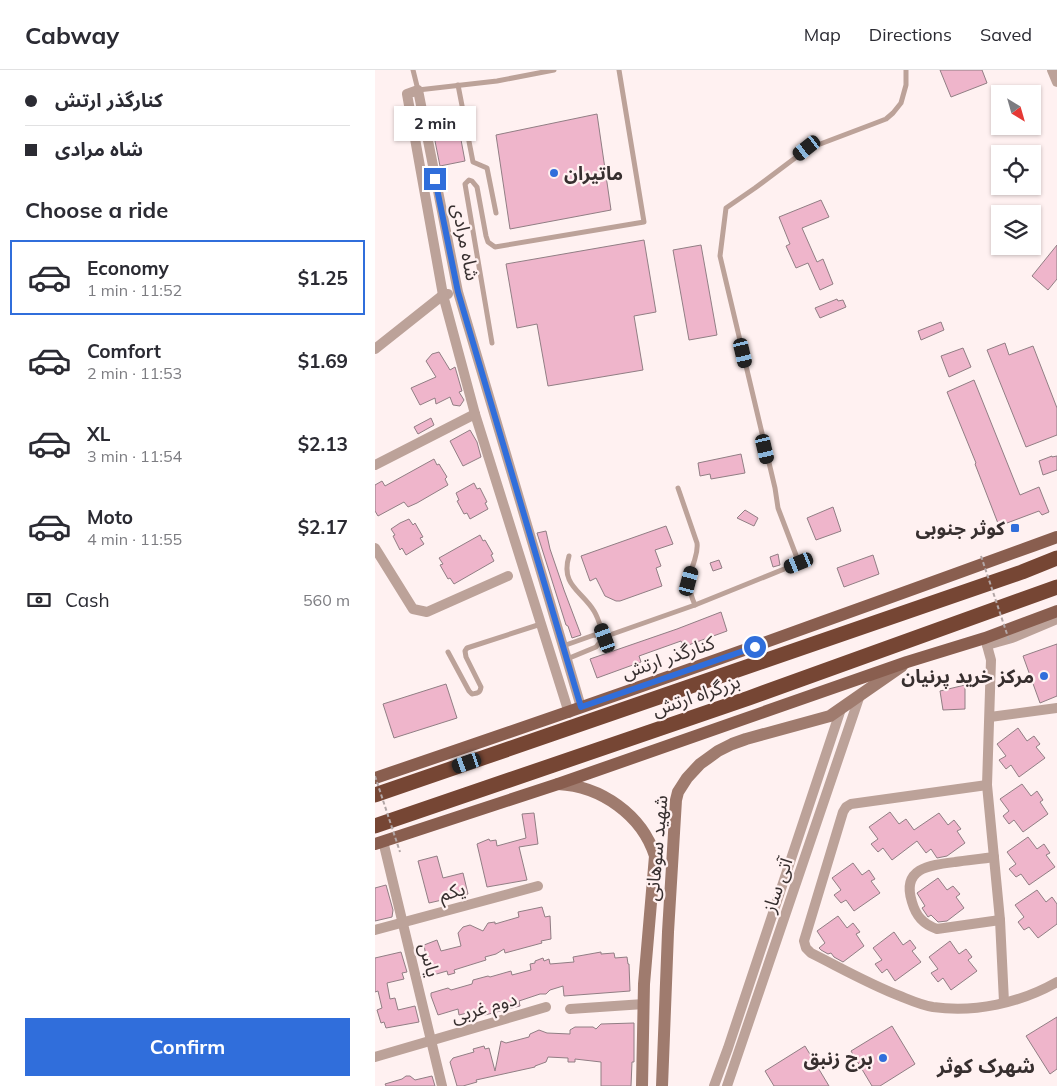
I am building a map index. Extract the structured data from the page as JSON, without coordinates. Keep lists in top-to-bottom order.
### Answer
{
  "streets": {
    "highway": ["بزرگراه ارتش"],
    "main road": ["کنارگذر ارتش", "شهید سوهانی"],
    "street": [
      "شاه مرادی",
      "آتی ساز",
      "یکم",
      "یاس",
      "دوم غربی"
    ]
  },
  "crossings": [
    ["شاه مرادی", "کنارگذر ارتش"],
    ["شهید سوهانی", "آتی ساز"],
    ["یکم", "یاس"],
    ["یاس", "دوم غربی"]
  ],
  "districts": ["شهرک کوثر"],
  "places": {
    "other": ["ماتیران", "مرکز خرید پرنیان", "برج زنبق"],
    "transit": ["کوثر جنوبی"]
  },
  "north": "bottom right",
  "page": {
    "header": "Cabway",
    "nav": ["Map", "Directions", "Saved"],
    "banner": ["کنارگذر ارتش", "شاه مرادی"],
    "bubble": "2 min",
    "heading": "Choose a ride",
    "list": [
      {
        "name": "Economy",
        "note": "1 min · 11:52",
        "value": "$1.25"
      },
      {
        "name": "Comfort",
        "note": "2 min · 11:53",
        "value": "$1.69"
      },
      {
        "name": "XL",
        "note": "3 min · 11:54",
        "value": "$2.13"
      },
      {
        "name": "Moto",
        "note": "4 min · 11:55",
        "value": "$2.17"
      }
    ],
    "pay": ["Cash", "560 m"],
    "buttons": "Confirm"
  }
}
